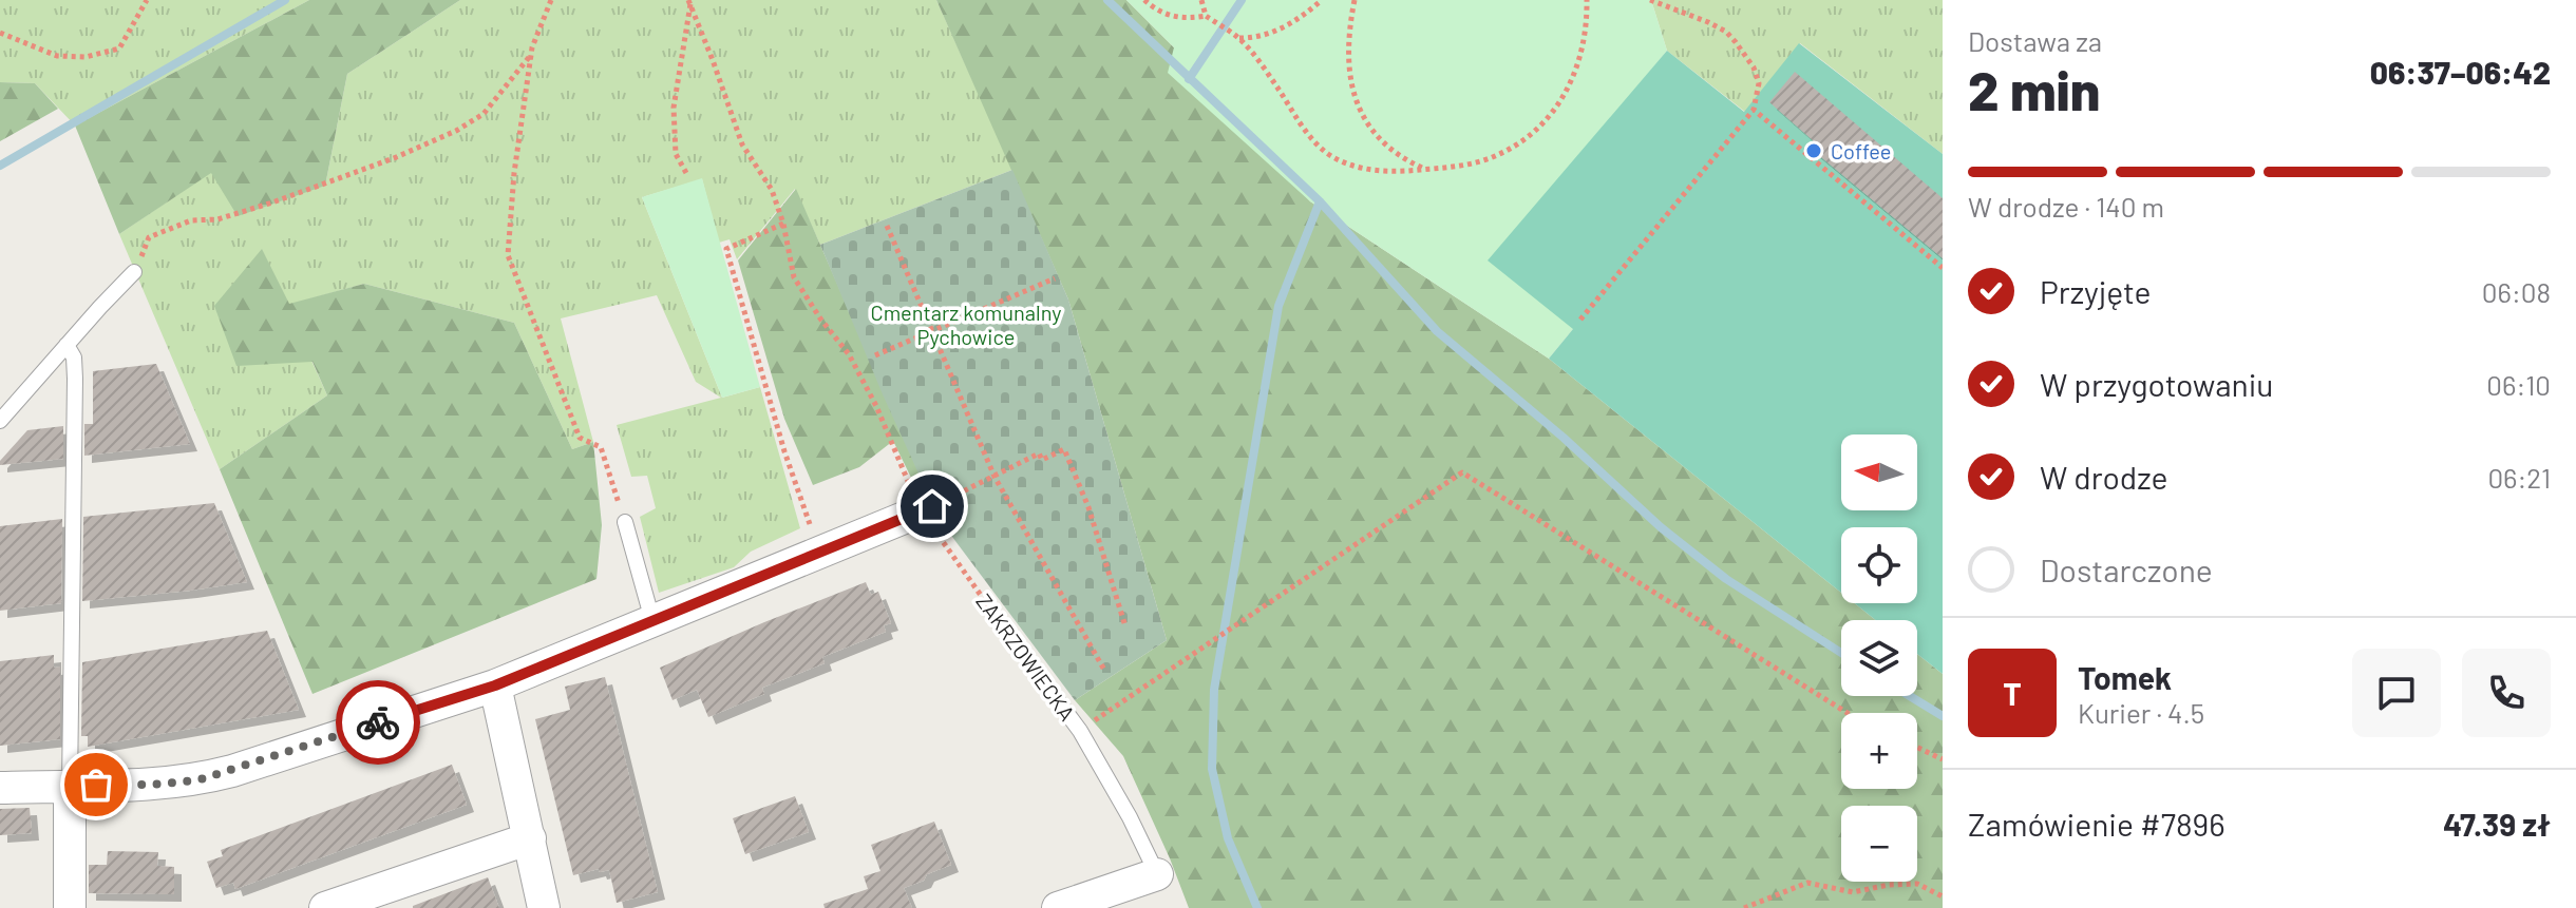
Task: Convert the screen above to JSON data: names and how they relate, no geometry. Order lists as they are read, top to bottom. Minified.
{"streets":{"lane":["ZAKRZOWIECKA"]},"parks":["Cmentarz komunalny Pychowice"],"places":["Coffee"],"north":"left","page":{"heading":["2 min","Dostawa za","06:37–06:42"],"panel":["Tomek","Kurier · 4.5","Zamówienie #7896","47.39 zł"],"bar":"W drodze · 140 m","list":[["Przyjęte","06:08"],["W przygotowaniu","06:10"],["W drodze","06:21"],"Dostarczone"],"map_buttons":["+","−"],"round":"T"}}
